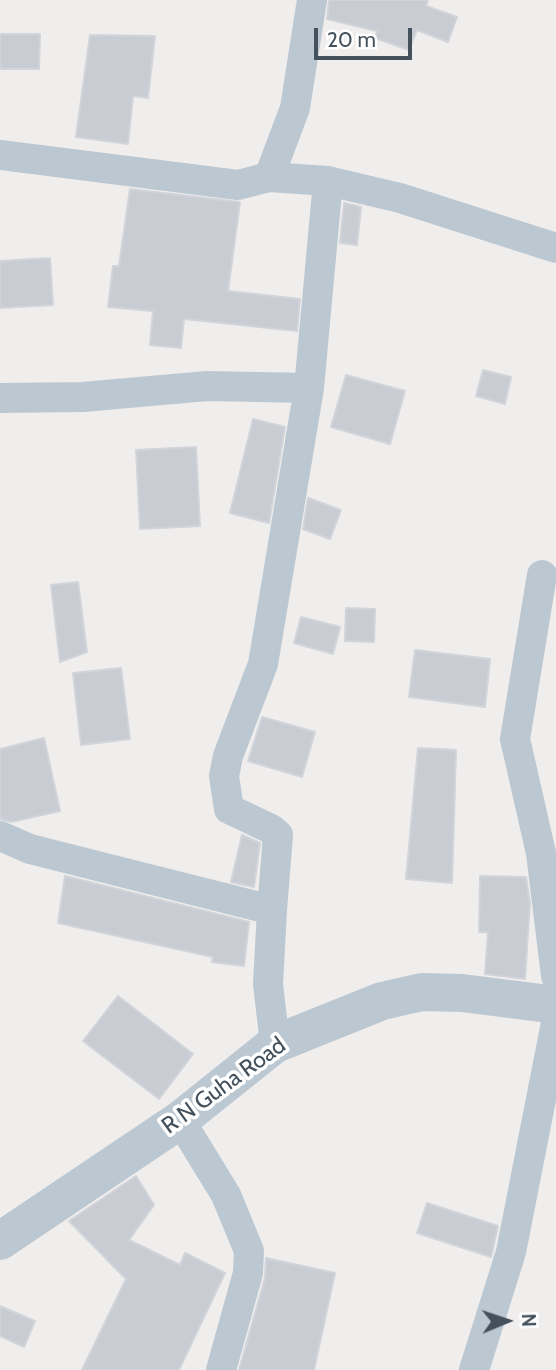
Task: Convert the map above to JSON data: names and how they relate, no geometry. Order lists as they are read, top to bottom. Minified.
{"streets":{"street":["R N Guha Road"]},"scale_bar":"20 m","north":"right"}
